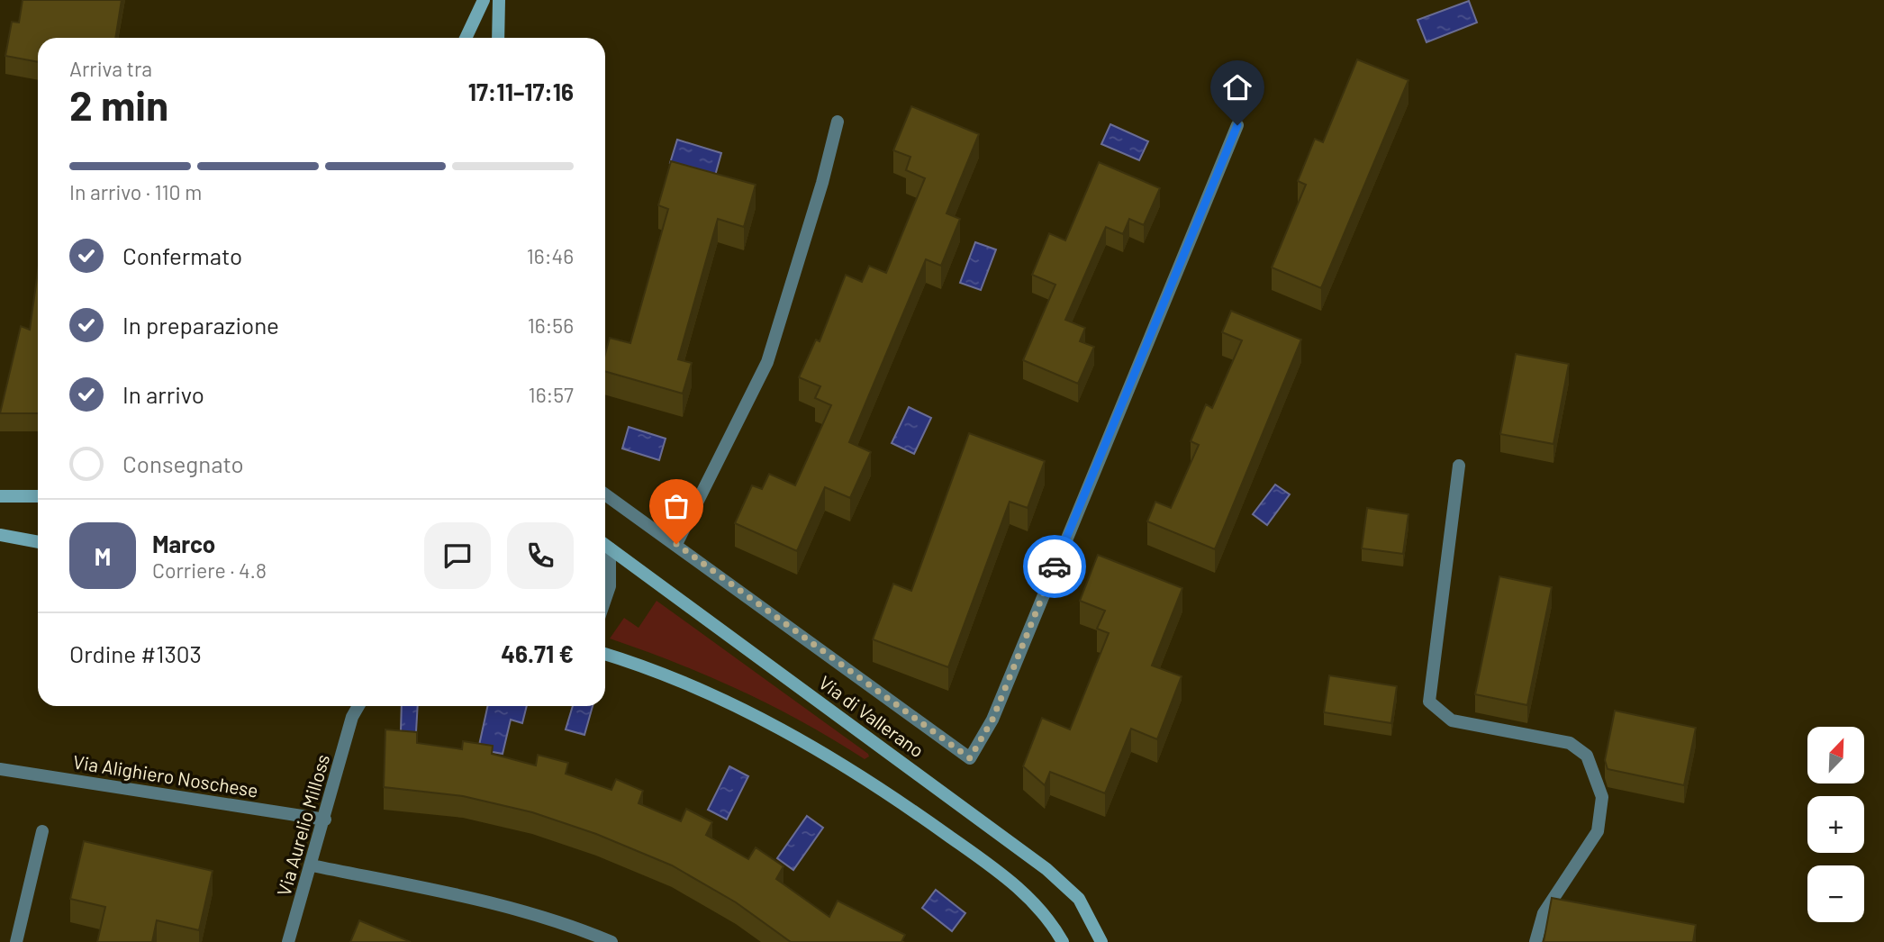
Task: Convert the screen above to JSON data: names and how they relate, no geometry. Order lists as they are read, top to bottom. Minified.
{"streets":{"street":["Via di Vallerano","Via Alighiero Noschese","Via Aurelio Milloss"]},"crossings":[["Via Alighiero Noschese","Via Aurelio Milloss"]],"north":"top right","page":{"heading":["2 min","Arriva tra","17:11–17:16"],"panel":["Marco","Corriere · 4.8","Ordine #1303","46.71 €"],"bar":"In arrivo · 110 m","list":[["Confermato","16:46"],["In preparazione","16:56"],["In arrivo","16:57"],"Consegnato"],"round":"M","map_buttons":["+","−"]}}
